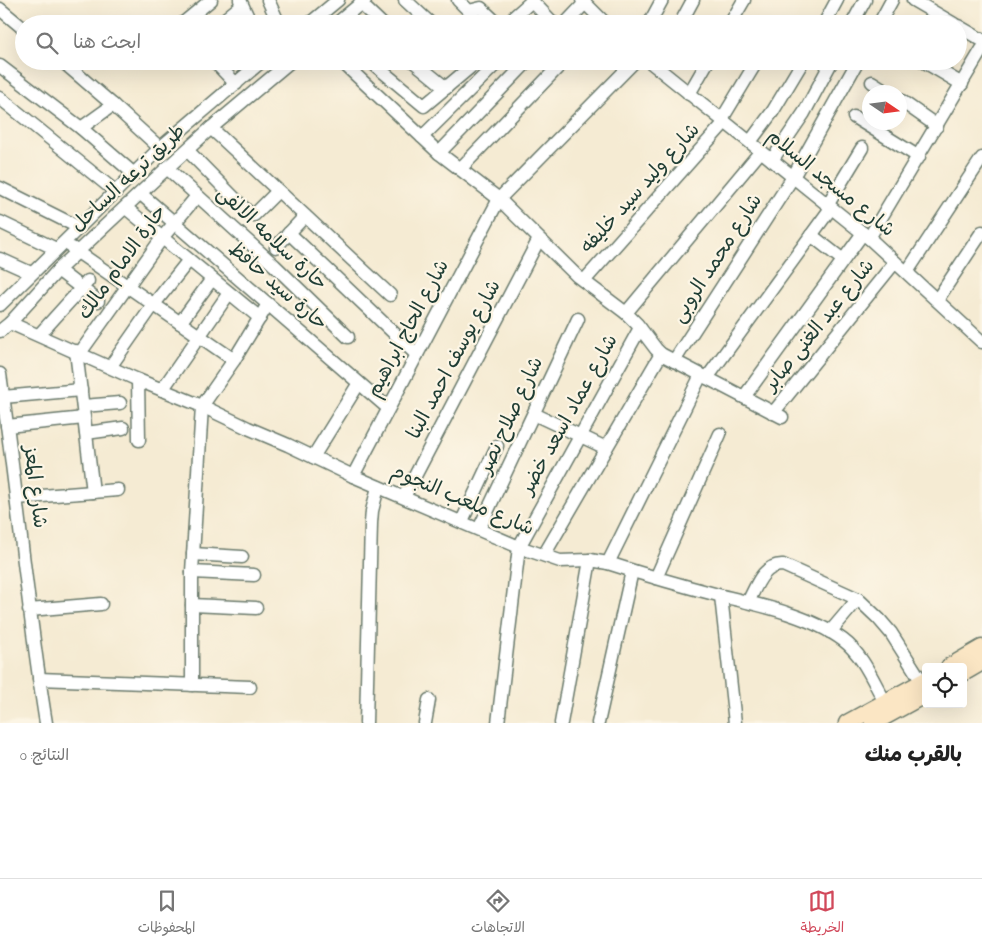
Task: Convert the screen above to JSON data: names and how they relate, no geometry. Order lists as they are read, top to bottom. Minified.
{"streets":{"street":["طريق ترعه الساحل","شارع مسجد السلام","شارع وليد سيد خليفه","حارة سلامه الالفى","شارع محمد الروبى","حارة الامام مالك","حارة سيد حافظ","شارع عبد الغنى صابر","شارع الحاج ابراهيم","شارع يوسف احمد البنا","شارع عماد اسعد خضر","شارع صلاح نصر","شارع المعز","شارع ملعب النجوم"]},"crossings":[["طريق ترعه الساحل","حارة سلامه الالفى"],["طريق ترعه الساحل","حارة سيد حافظ"],["طريق ترعه الساحل","شارع ملعب النجوم"],["شارع مسجد السلام","شارع وليد سيد خليفه"],["شارع مسجد السلام","شارع محمد الروبى"],["شارع مسجد السلام","شارع عبد الغنى صابر"],["حارة سلامه الالفى","حارة الامام مالك"],["حارة الامام مالك","حارة سيد حافظ"],["حارة الامام مالك","شارع ملعب النجوم"],["حارة سيد حافظ","شارع الحاج ابراهيم"],["شارع الحاج ابراهيم","شارع ملعب النجوم"],["شارع يوسف احمد البنا","شارع ملعب النجوم"],["شارع عماد اسعد خضر","شارع ملعب النجوم"],["شارع صلاح نصر","شارع ملعب النجوم"]],"north":"right","page":{"search":"ابحث هنا","heading":["بالقرب منك","النتائج: 0"],"nav":["الخريطة","الاتجاهات","المحفوظات"]}}
